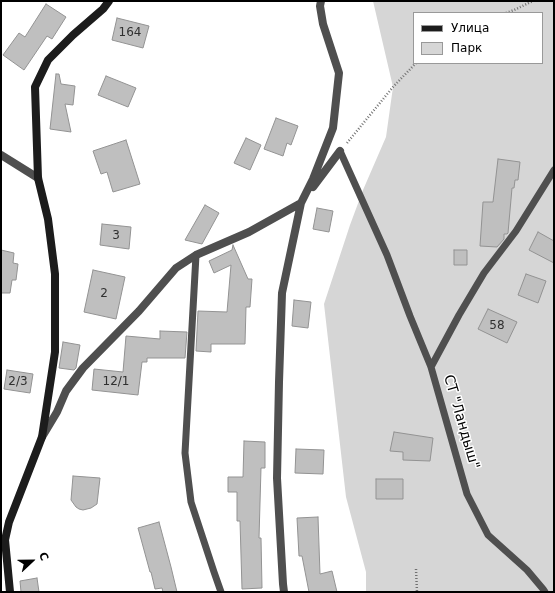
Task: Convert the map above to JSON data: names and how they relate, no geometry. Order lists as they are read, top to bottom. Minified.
{"streets":{"lane":["СТ \"Ландыш\""]},"house_numbers":["164","3","2","58","2/3","12/1"],"legend":["Улица","Парк"],"north":"right"}
